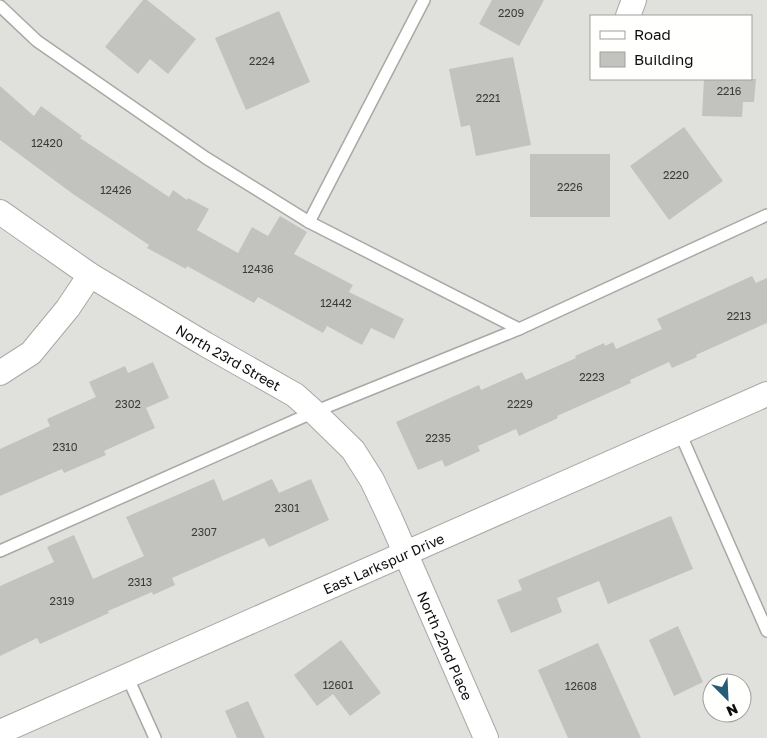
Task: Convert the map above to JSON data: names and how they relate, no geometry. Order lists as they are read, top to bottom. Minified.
{"streets":{"street":["North 23rd Street","East Larkspur Drive","North 22nd Place"]},"crossings":[["North 23rd Street","East Larkspur Drive"],["North 23rd Street","North 22nd Place"],["East Larkspur Drive","North 22nd Place"]],"house_numbers":["2209","2224","2216","2221","12420","2220","2226","12426","12436","12442","2213","2223","2302","2229","2235","2310","2301","2307","2313","2319","12601","12608"],"legend":["Road","Building"],"north":"bottom right"}
